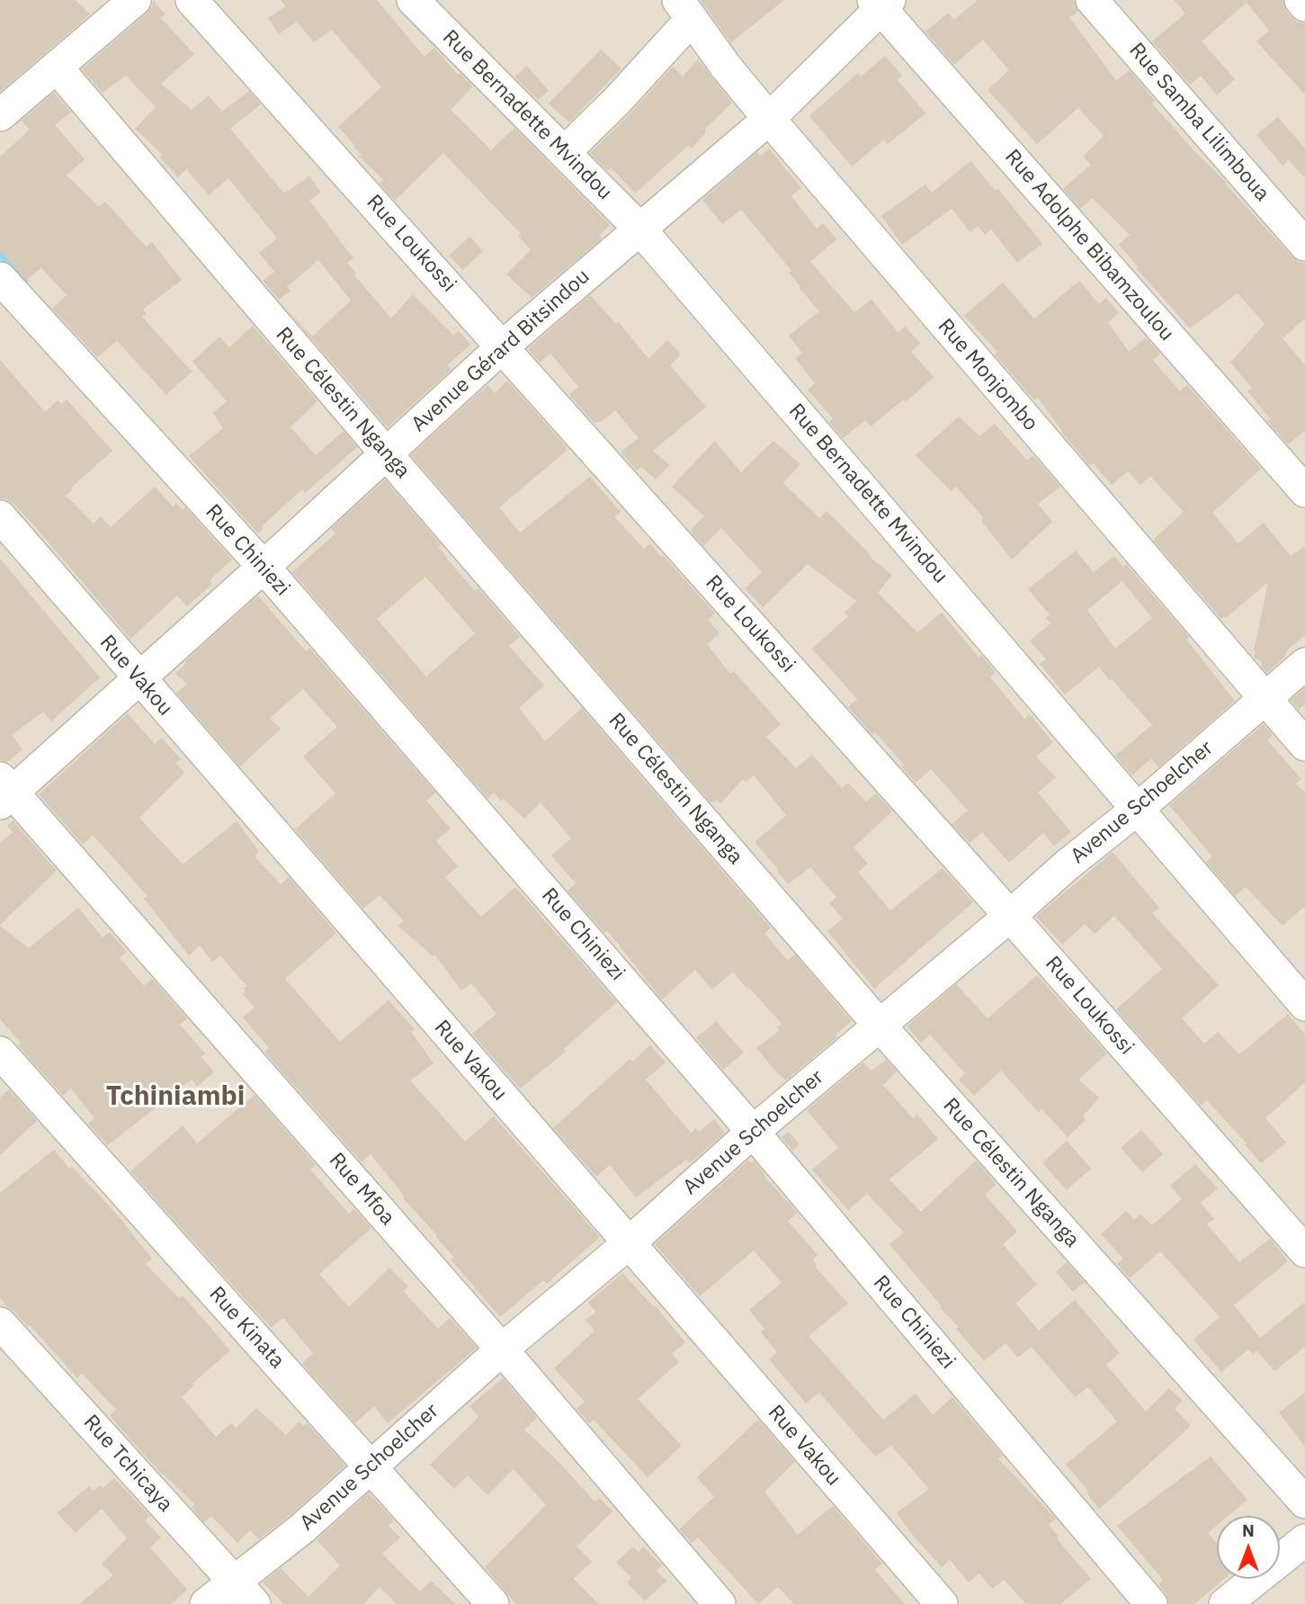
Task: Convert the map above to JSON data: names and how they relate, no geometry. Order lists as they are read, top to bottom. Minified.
{"streets":{"street":["Rue Bernadette Mvindou","Rue Samba Lilimboua","Rue Loukossi","Rue Adolphe Bibamzoulou","Avenue Gérard Bitsindou","Rue Monjombo","Rue Célestin Nganga","Rue Chiniezi","Rue Vakou","Avenue Schoelcher","Rue Mfoa","Rue Kinata","Rue Tchicaya"]},"crossings":[["Rue Bernadette Mvindou","Avenue Gérard Bitsindou"],["Rue Bernadette Mvindou","Avenue Schoelcher"],["Rue Loukossi","Avenue Gérard Bitsindou"],["Rue Loukossi","Avenue Schoelcher"],["Rue Adolphe Bibamzoulou","Avenue Gérard Bitsindou"],["Avenue Gérard Bitsindou","Rue Monjombo"],["Avenue Gérard Bitsindou","Rue Célestin Nganga"],["Avenue Gérard Bitsindou","Rue Chiniezi"],["Avenue Gérard Bitsindou","Rue Vakou"],["Avenue Gérard Bitsindou","Rue Mfoa"],["Rue Monjombo","Avenue Schoelcher"],["Rue Célestin Nganga","Avenue Schoelcher"],["Rue Chiniezi","Avenue Schoelcher"],["Rue Vakou","Avenue Schoelcher"],["Avenue Schoelcher","Rue Mfoa"],["Avenue Schoelcher","Rue Kinata"],["Avenue Schoelcher","Rue Tchicaya"]],"districts":["Tchiniambi"],"north":"top"}
